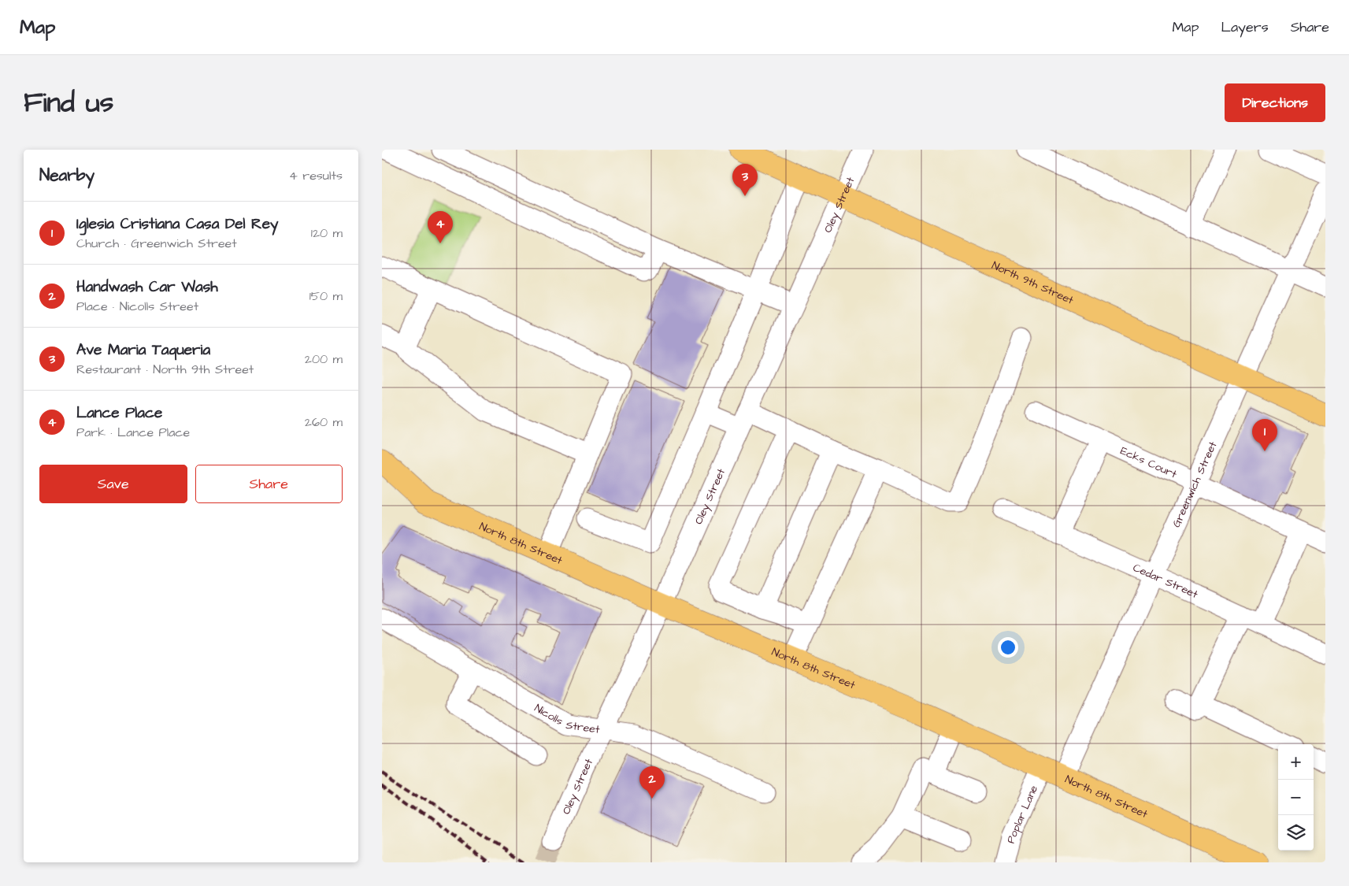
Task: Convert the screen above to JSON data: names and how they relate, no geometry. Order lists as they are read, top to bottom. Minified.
{"streets":{"main road":["North 9th Street","North 8th Street"],"street":["Oley Street","Ecks Court","Greenwich Street","Cedar Street","Nicolls Street","Poplar Lane"]},"crossings":[["Oley Street","North 9th Street"],["Oley Street","North 8th Street"],["Oley Street","Nicolls Street"],["North 9th Street","Greenwich Street"],["Ecks Court","Greenwich Street"],["Greenwich Street","North 8th Street"],["Greenwich Street","Cedar Street"],["North 8th Street","Poplar Lane"]],"page":{"header":"Map","nav":["Map","Layers","Share"],"title":"Find us","buttons":["Directions",["Save","Share"]],"heading":["Nearby","4 results"],"pins":["3","4","1","2"],"list":[{"mark":"1","name":"Iglesia Cristiana Casa Del Rey","note":"Church · Greenwich Street","value":"120 m"},{"mark":"2","name":"Handwash Car Wash","note":"Place · Nicolls Street","value":"150 m"},{"mark":"3","name":"Ave Maria Taqueria","note":"Restaurant · North 9th Street","value":"200 m"},{"mark":"4","name":"Lance Place","note":"Park · Lance Place","value":"260 m"}],"map_buttons":["+","−"]}}
